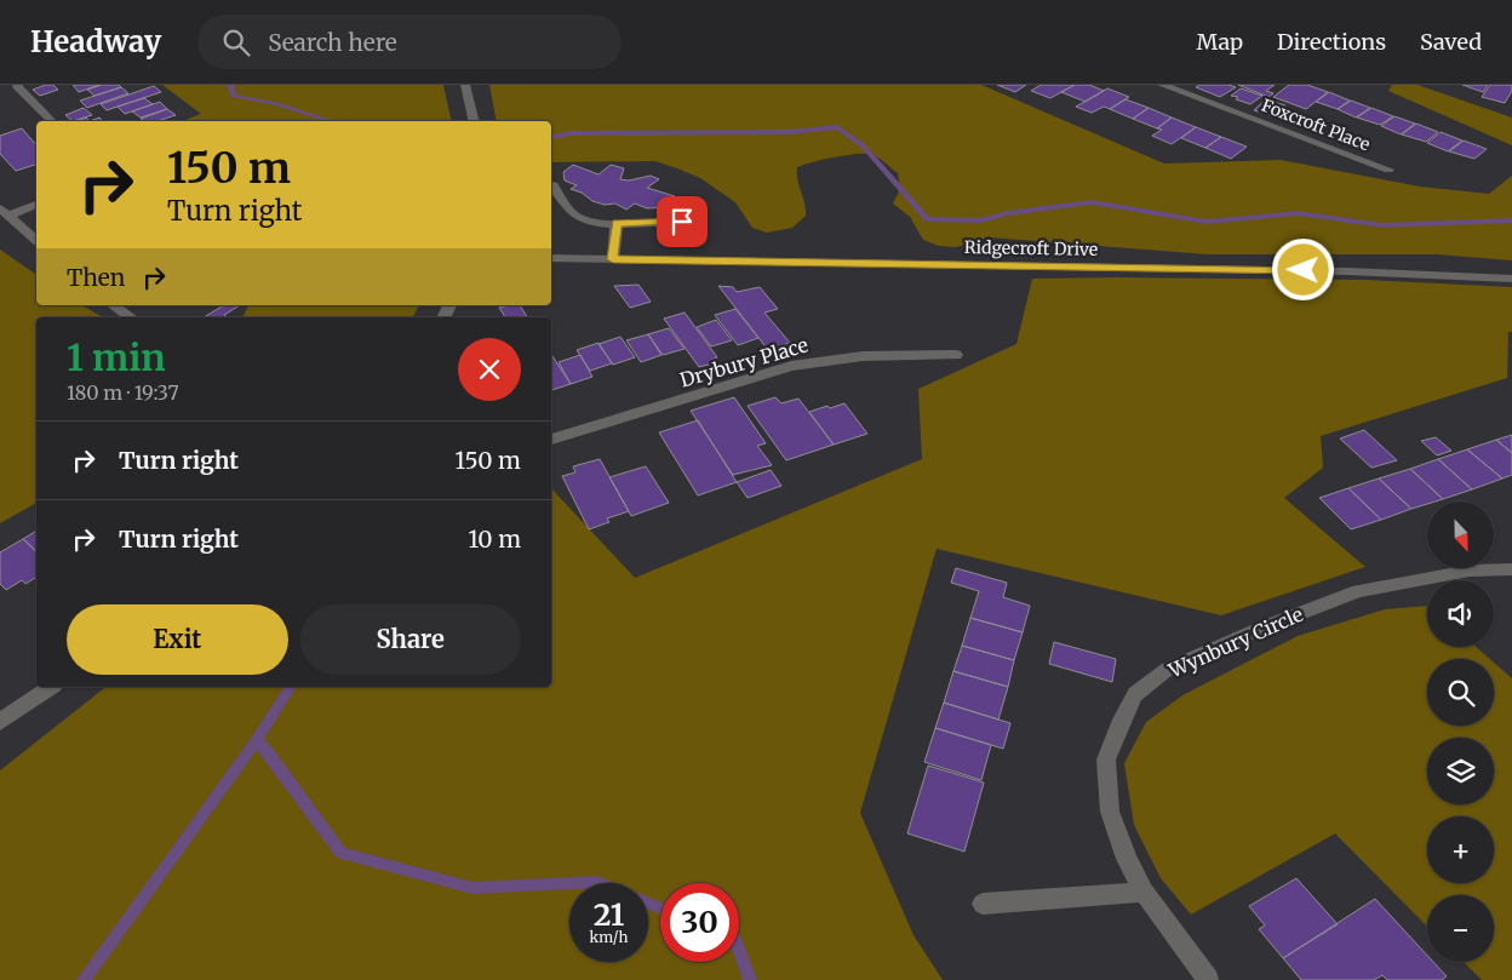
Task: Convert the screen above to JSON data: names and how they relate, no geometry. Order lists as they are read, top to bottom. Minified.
{"streets":{"street":["Foxcroft Place","Ridgecroft Drive","Drybury Place","Wynbury Circle"]},"north":"bottom","page":{"header":"Headway","search":"Search here","nav":["Map","Directions","Saved"],"turn":["150 m","Turn right"],"then":"Then","heading":["1 min","180 m · 19:37"],"list":[{"name":"Turn right","value":"150 m"},{"name":"Turn right","value":"10 m"}],"map_buttons":["+","−"],"buttons":["Exit","Share"],"speed":"21 km/h","limit":"30"}}
